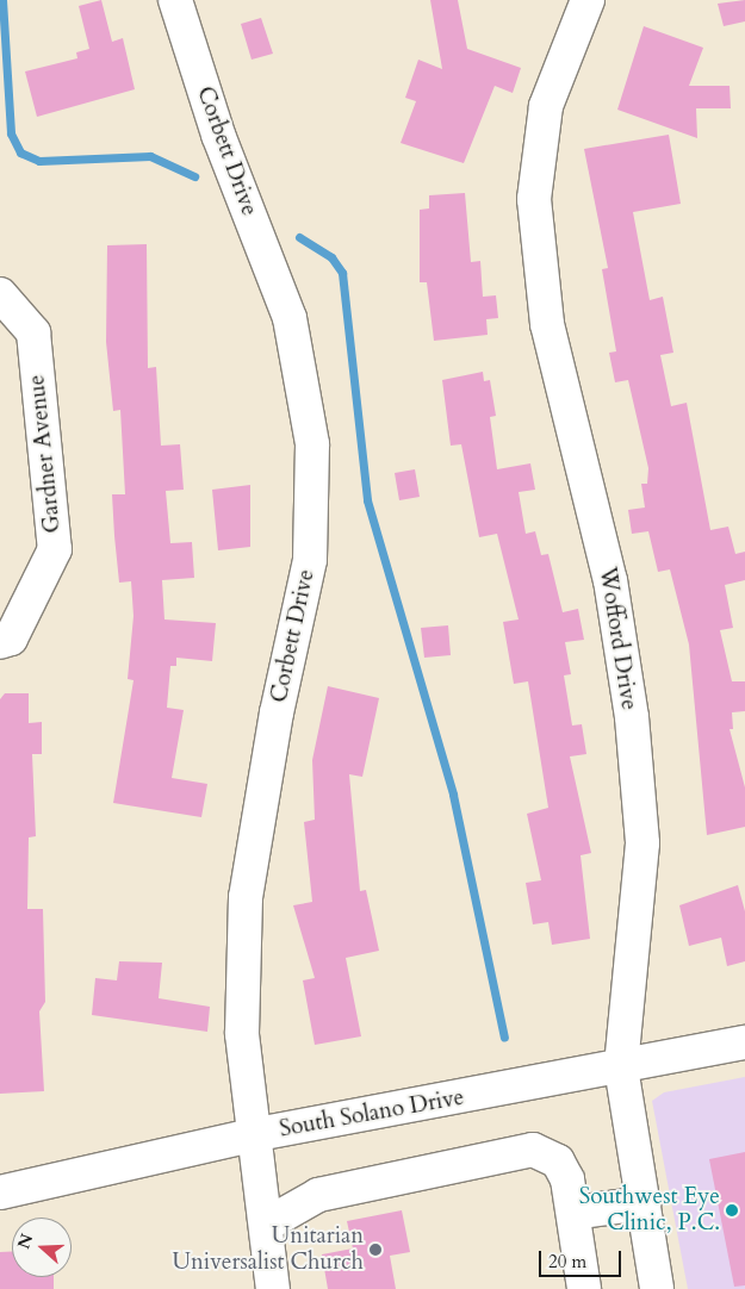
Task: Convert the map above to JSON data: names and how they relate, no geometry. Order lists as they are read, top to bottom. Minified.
{"streets":{"street":["Corbett Drive","Gardner Avenue","Wofford Drive","South Solano Drive"]},"crossings":[["Corbett Drive","South Solano Drive"],["Wofford Drive","South Solano Drive"]],"places":["Southwest Eye Clinic, P.C.","Unitarian Universalist Church"],"scale_bar":"20 m","north":"left"}
